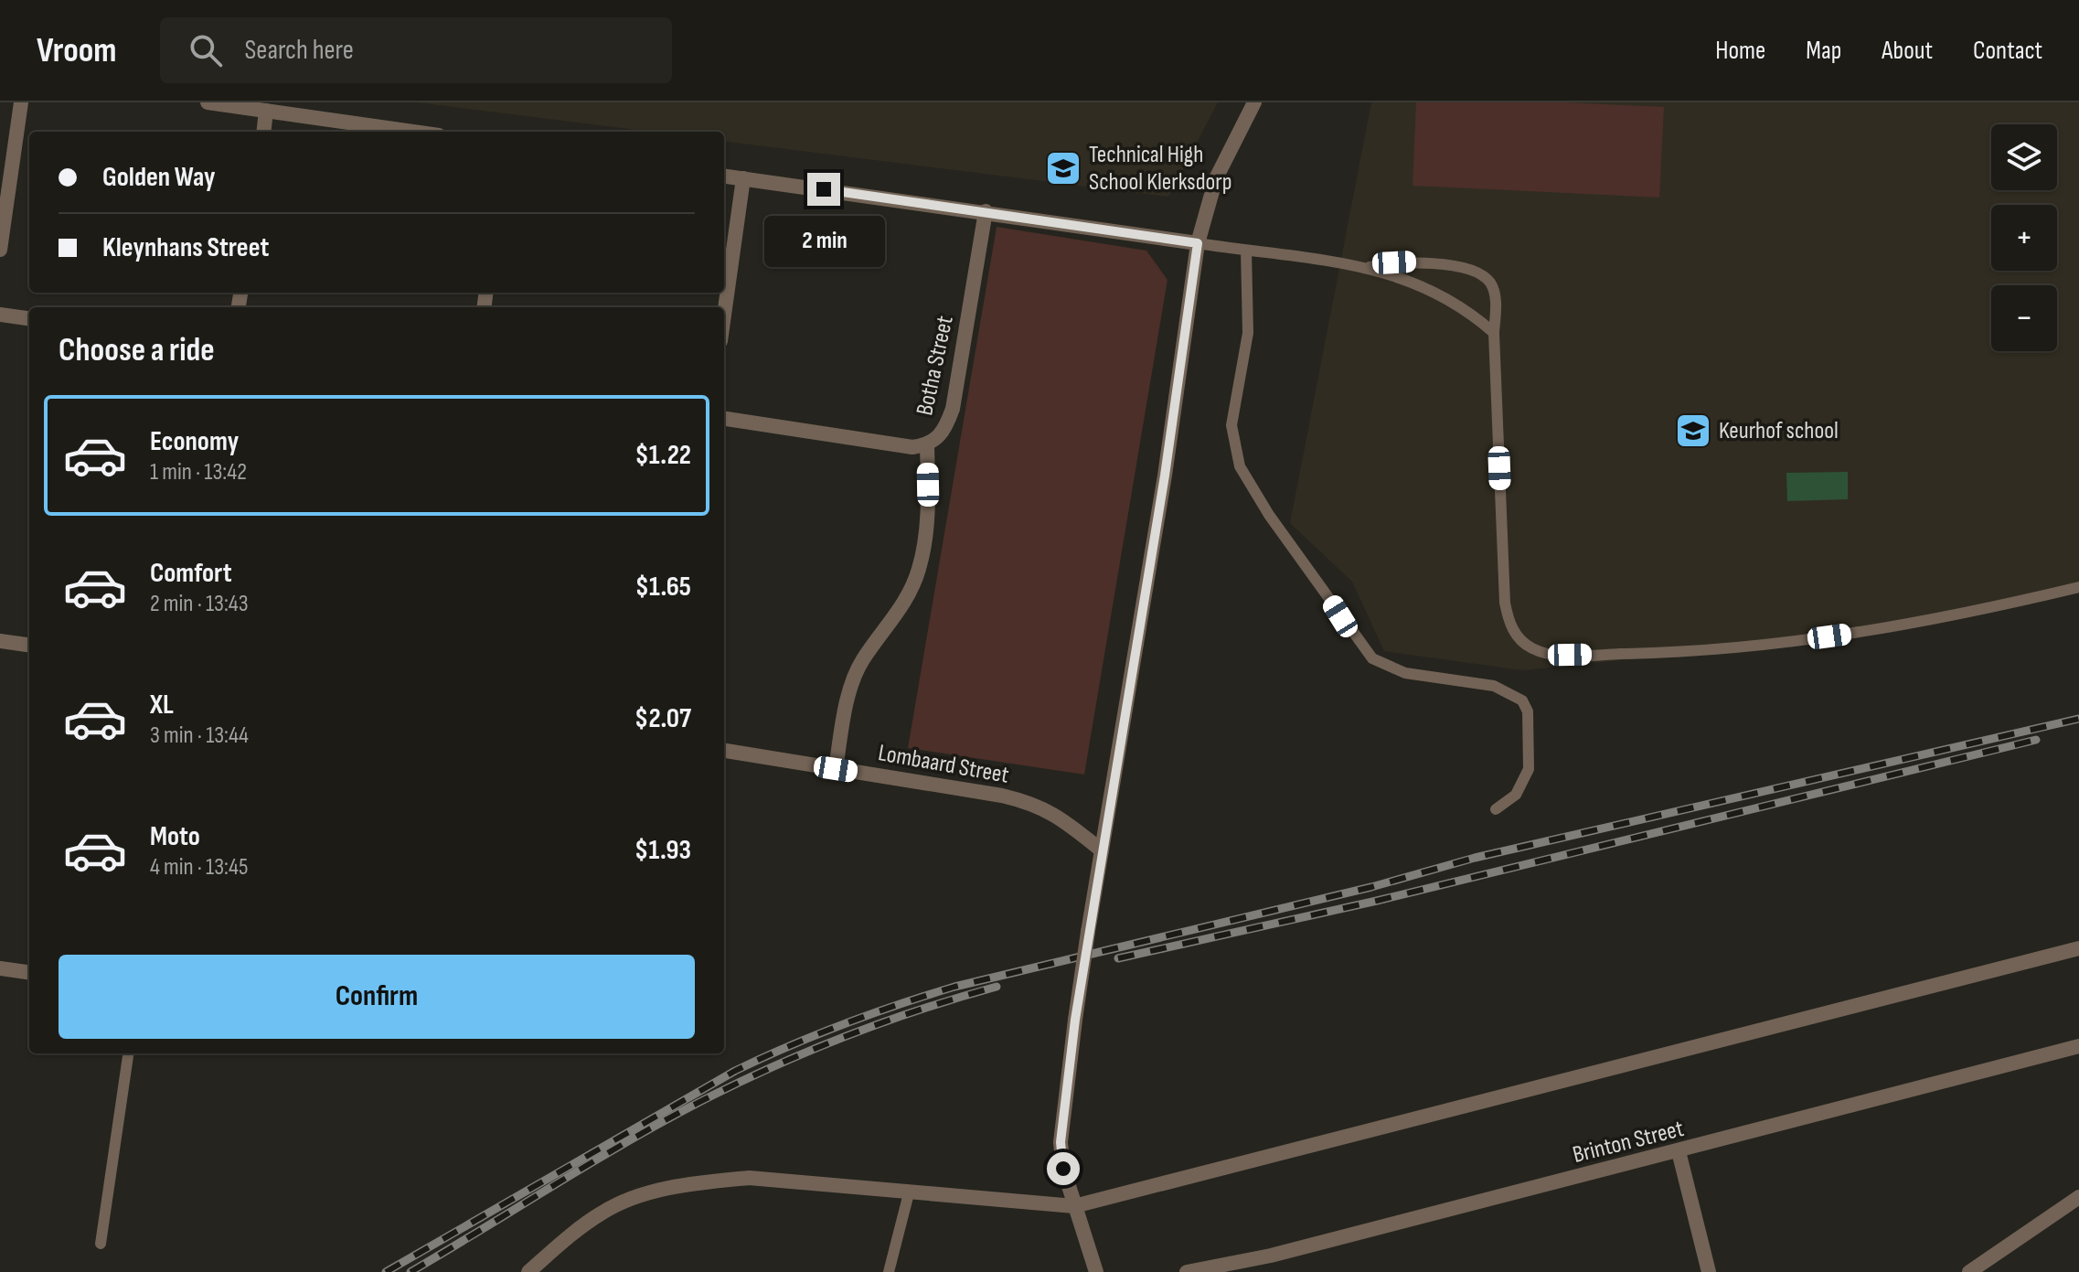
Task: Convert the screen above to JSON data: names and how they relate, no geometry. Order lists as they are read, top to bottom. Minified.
{"streets":{"street":["Botha Street","Lombaard Street","Brinton Street"]},"places":{"school or university":["Technical High School Klerksdorp","Keurhof school"]},"page":{"header":"Vroom","search":"Search here","nav":["Home","Map","About","Contact"],"map_buttons":["+","−"],"banner":["Golden Way","Kleynhans Street"],"bubble":"2 min","heading":"Choose a ride","list":[{"name":"Economy","note":"1 min · 13:42","value":"$1.22"},{"name":"Comfort","note":"2 min · 13:43","value":"$1.65"},{"name":"XL","note":"3 min · 13:44","value":"$2.07"},{"name":"Moto","note":"4 min · 13:45","value":"$1.93"}],"buttons":"Confirm"}}
